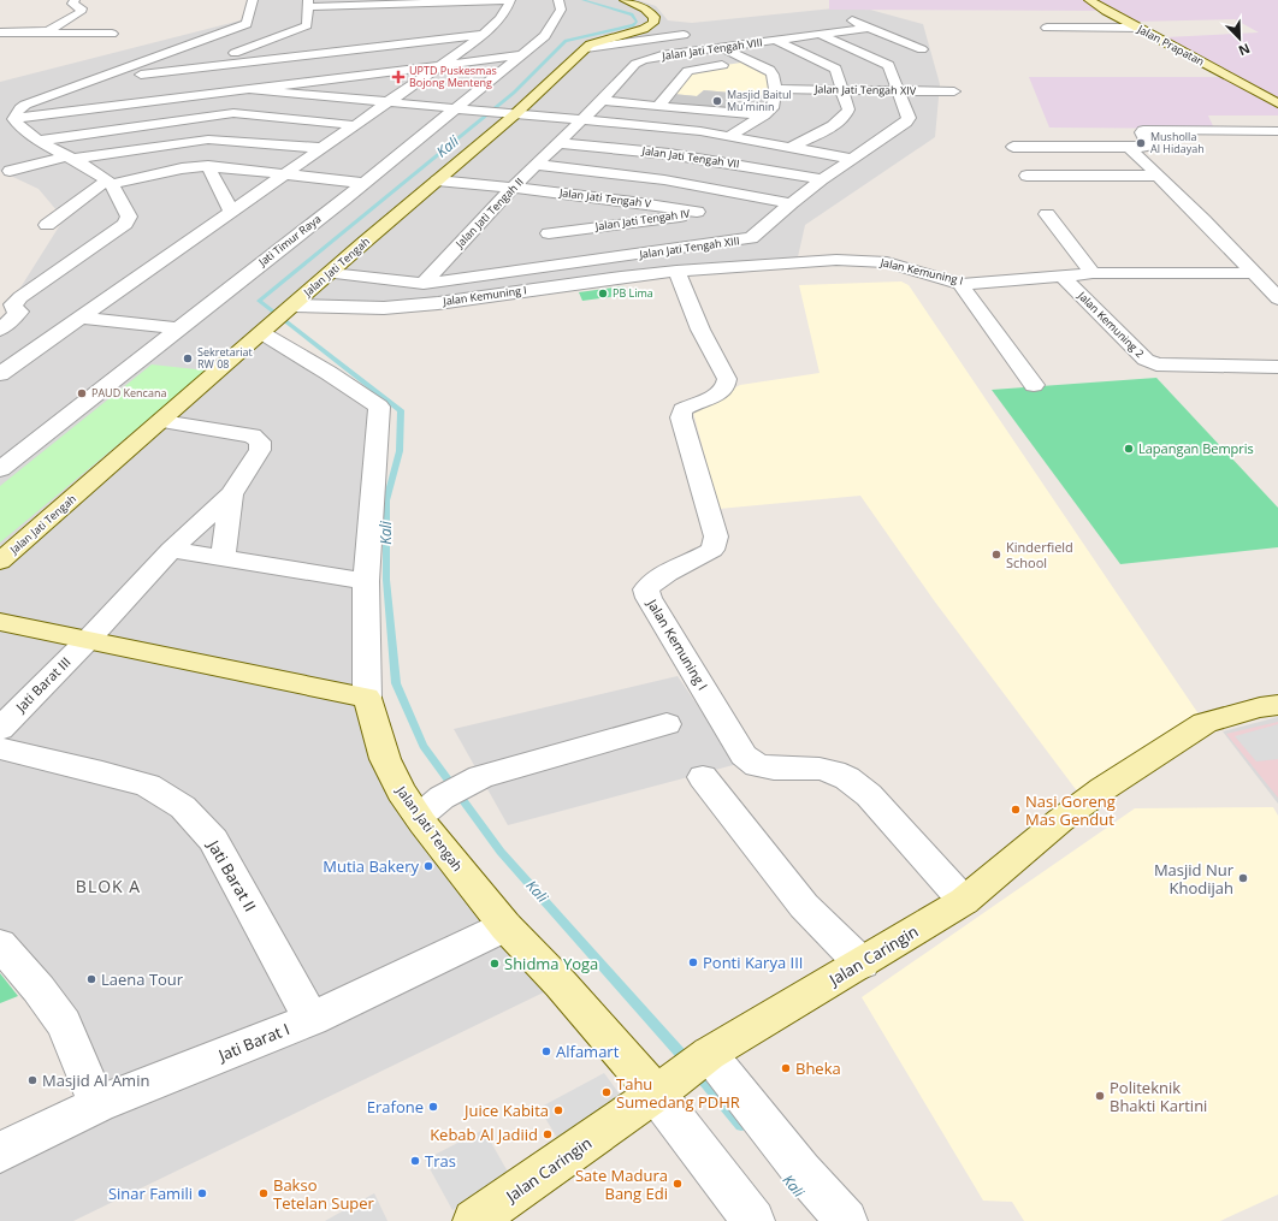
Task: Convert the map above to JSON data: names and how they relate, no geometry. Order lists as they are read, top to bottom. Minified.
{"streets":{"street":["Jalan Prapatan","Jalan Jati Tengah VIII","Jalan Jati Tengah XIV","Jalan Jati Tengah VII","Jalan Jati Tengah V","Jalan Jati Tengah II","Jalan Jati Tengah IV","Jati Timur Raya","Jalan Jati Tengah XIII","Jalan Jati Tengah","Jalan Kemuning I","Jalan Kemuning 2","Jati Barat III","Jati Barat II","Jalan Caringin","Jati Barat I"]},"crossings":[["Jalan Jati Tengah VIII","Jalan Jati Tengah VII"],["Jalan Jati Tengah VIII","Jalan Jati Tengah II"],["Jalan Jati Tengah VIII","Jalan Jati Tengah XIII"],["Jalan Jati Tengah XIV","Jalan Jati Tengah XIII"],["Jalan Jati Tengah VII","Jalan Jati Tengah II"],["Jalan Jati Tengah VII","Jalan Jati Tengah XIII"],["Jalan Jati Tengah V","Jalan Jati Tengah II"],["Jalan Jati Tengah V","Jalan Jati Tengah IV"],["Jalan Jati Tengah V","Jalan Jati Tengah"],["Jalan Jati Tengah II","Jalan Jati Tengah XIII"],["Jalan Jati Tengah XIII","Jalan Jati Tengah"],["Jalan Jati Tengah","Jalan Kemuning I"],["Jalan Jati Tengah","Jalan Caringin"],["Jalan Jati Tengah","Jati Barat I"],["Jalan Kemuning I","Jalan Kemuning 2"],["Jalan Kemuning I","Jalan Caringin"],["Jati Barat II","Jati Barat I"]],"districts":["BLOK A"],"water":["Kali"],"places":{"health":["UPTD Puskesmas Bojong Menteng"],"other":["Masjid Baitul Mu'minin","Musholla Al Hidayah","PB Lima","Sekretariat RW 08","PAUD Kencana","Lapangan Bempris","Kinderfield School","Nasi Goreng Mas Gendut","Mutia Bakery","Masjid Nur Khodijah","Ponti Karya III","Shidma Yoga","Laena Tour","Alfamart","Bheka","Masjid Al Amin","Tahu Sumedang PDHR","Politeknik Bhakti Kartini","Erafone","Juice Kabita","Kebab Al Jadiid","Tras","Sate Madura Bang Edi","Sinar Famili","Bakso Tetelan Super"]},"north":"bottom right"}
